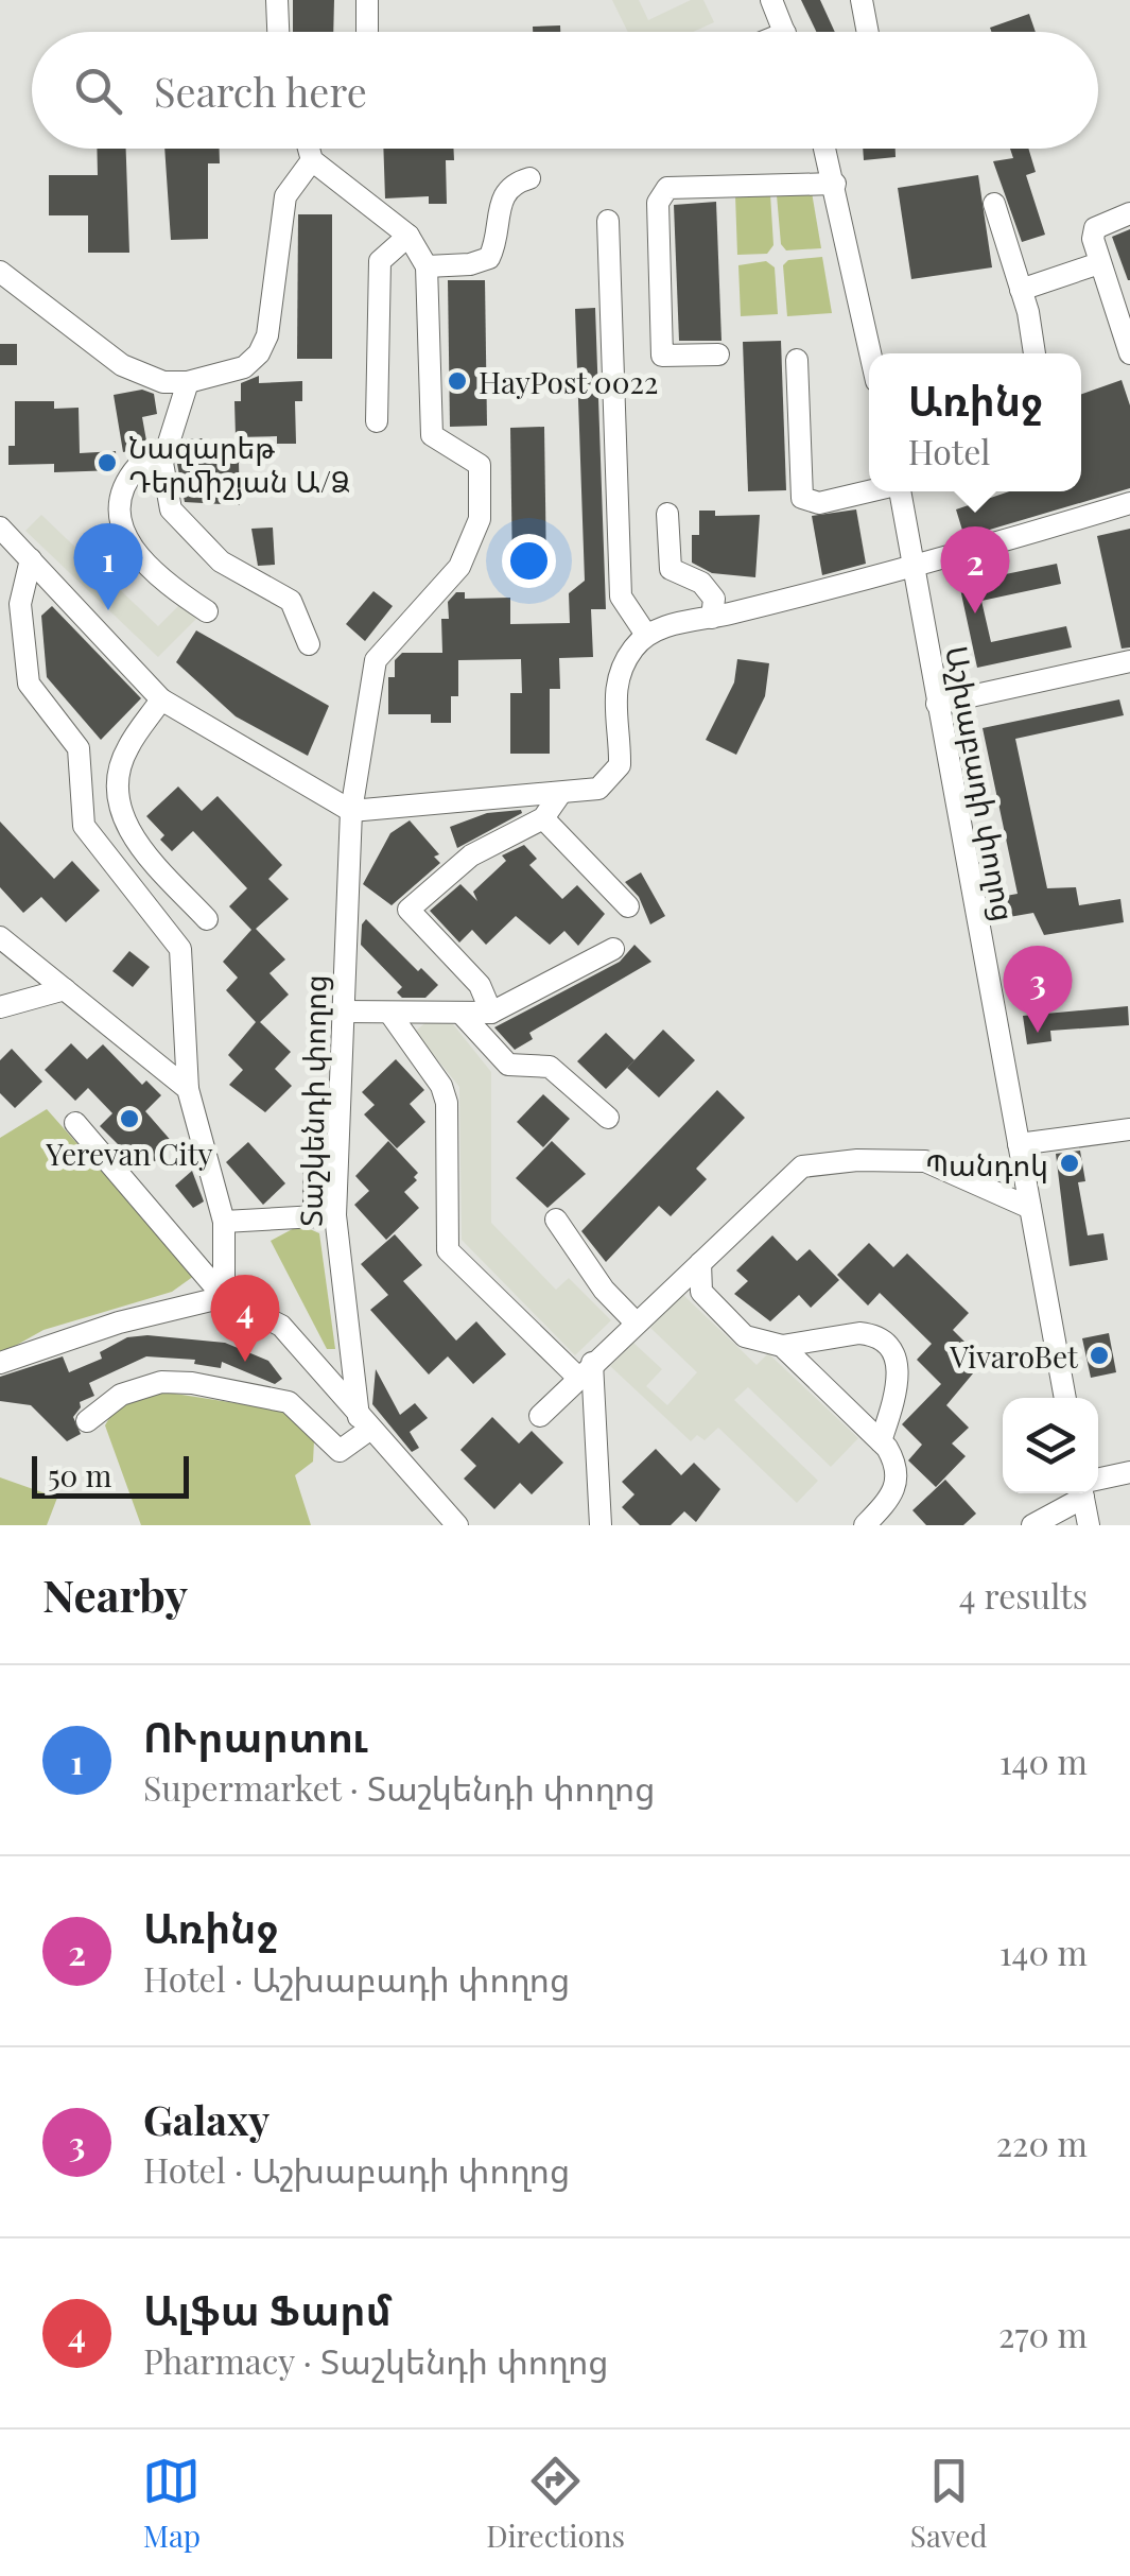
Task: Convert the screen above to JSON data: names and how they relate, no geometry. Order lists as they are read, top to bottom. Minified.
{"streets":{"street":["Աշխաբադի փողոց","Տաշկենդի փողոց"]},"places":["HayPost 0022","Նազարեթ Դերմիշյան Ա/Ձ","Yerevan City","Պանդոկ","VivaroBet"],"scale_bar":"50 m","page":{"search":"Search here","popup":["Առինջ","Hotel"],"pins":["1","2","3","4"],"scale":"50 m","heading":["Nearby","4 results"],"list":[{"mark":"1","name":"ՈՒրարտու","note":"Supermarket · Տաշկենդի փողոց","value":"140 m"},{"mark":"2","name":"Առինջ","note":"Hotel · Աշխաբադի փողոց","value":"140 m"},{"mark":"3","name":"Galaxy","note":"Hotel · Աշխաբադի փողոց","value":"220 m"},{"mark":"4","name":"Ալֆա Ֆարմ","note":"Pharmacy · Տաշկենդի փողոց","value":"270 m"}],"nav":["Map","Directions","Saved"]}}
